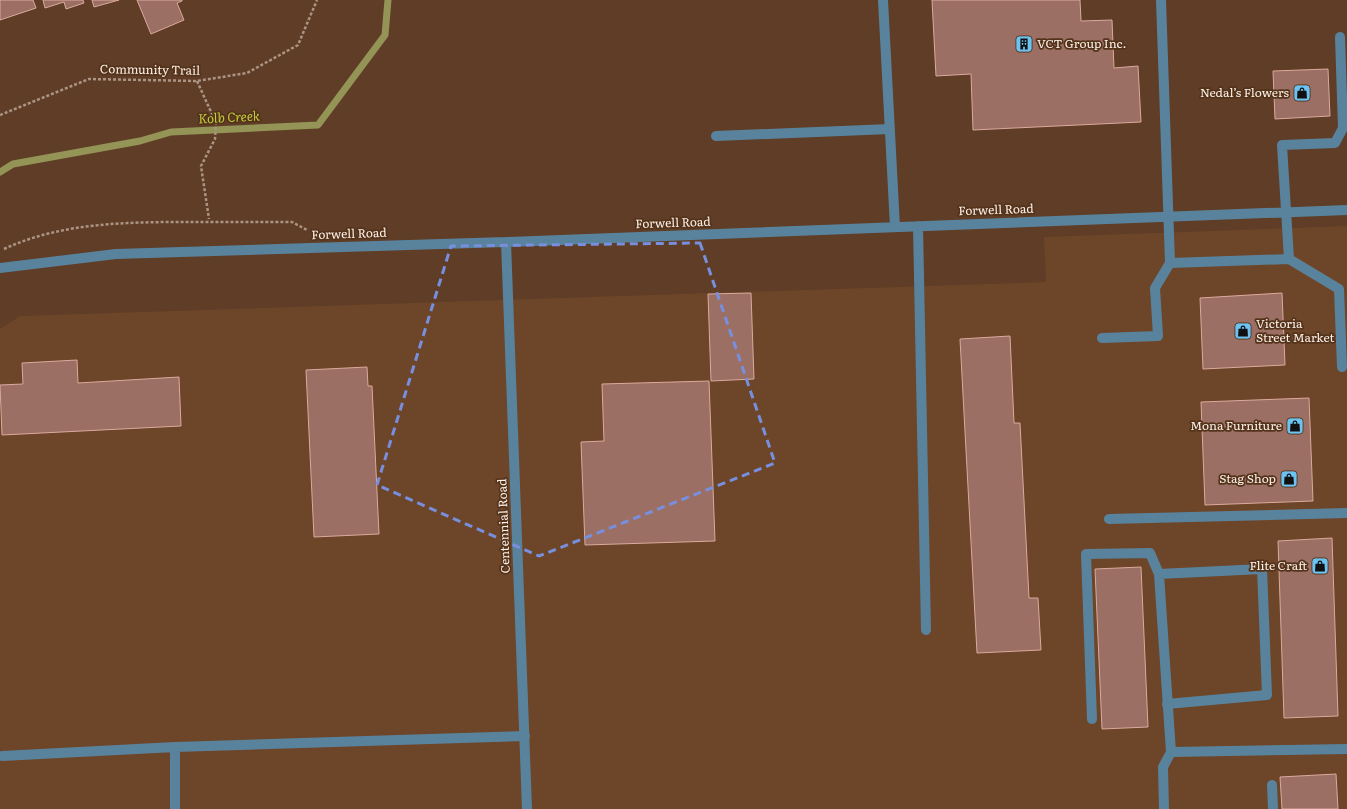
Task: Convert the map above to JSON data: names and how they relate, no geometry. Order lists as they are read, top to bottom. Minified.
{"streets":{"street":["Forwell Road","Centennial Road"],"path":["Community Trail"]},"crossings":[["Forwell Road","Centennial Road"]],"water":["Kolb Creek"],"places":{"building":["VCT Group Inc."],"shop":["Nedal’s Flowers","Victoria Street Market","Mona Furniture","Stag Shop","Flite Craft"]}}
